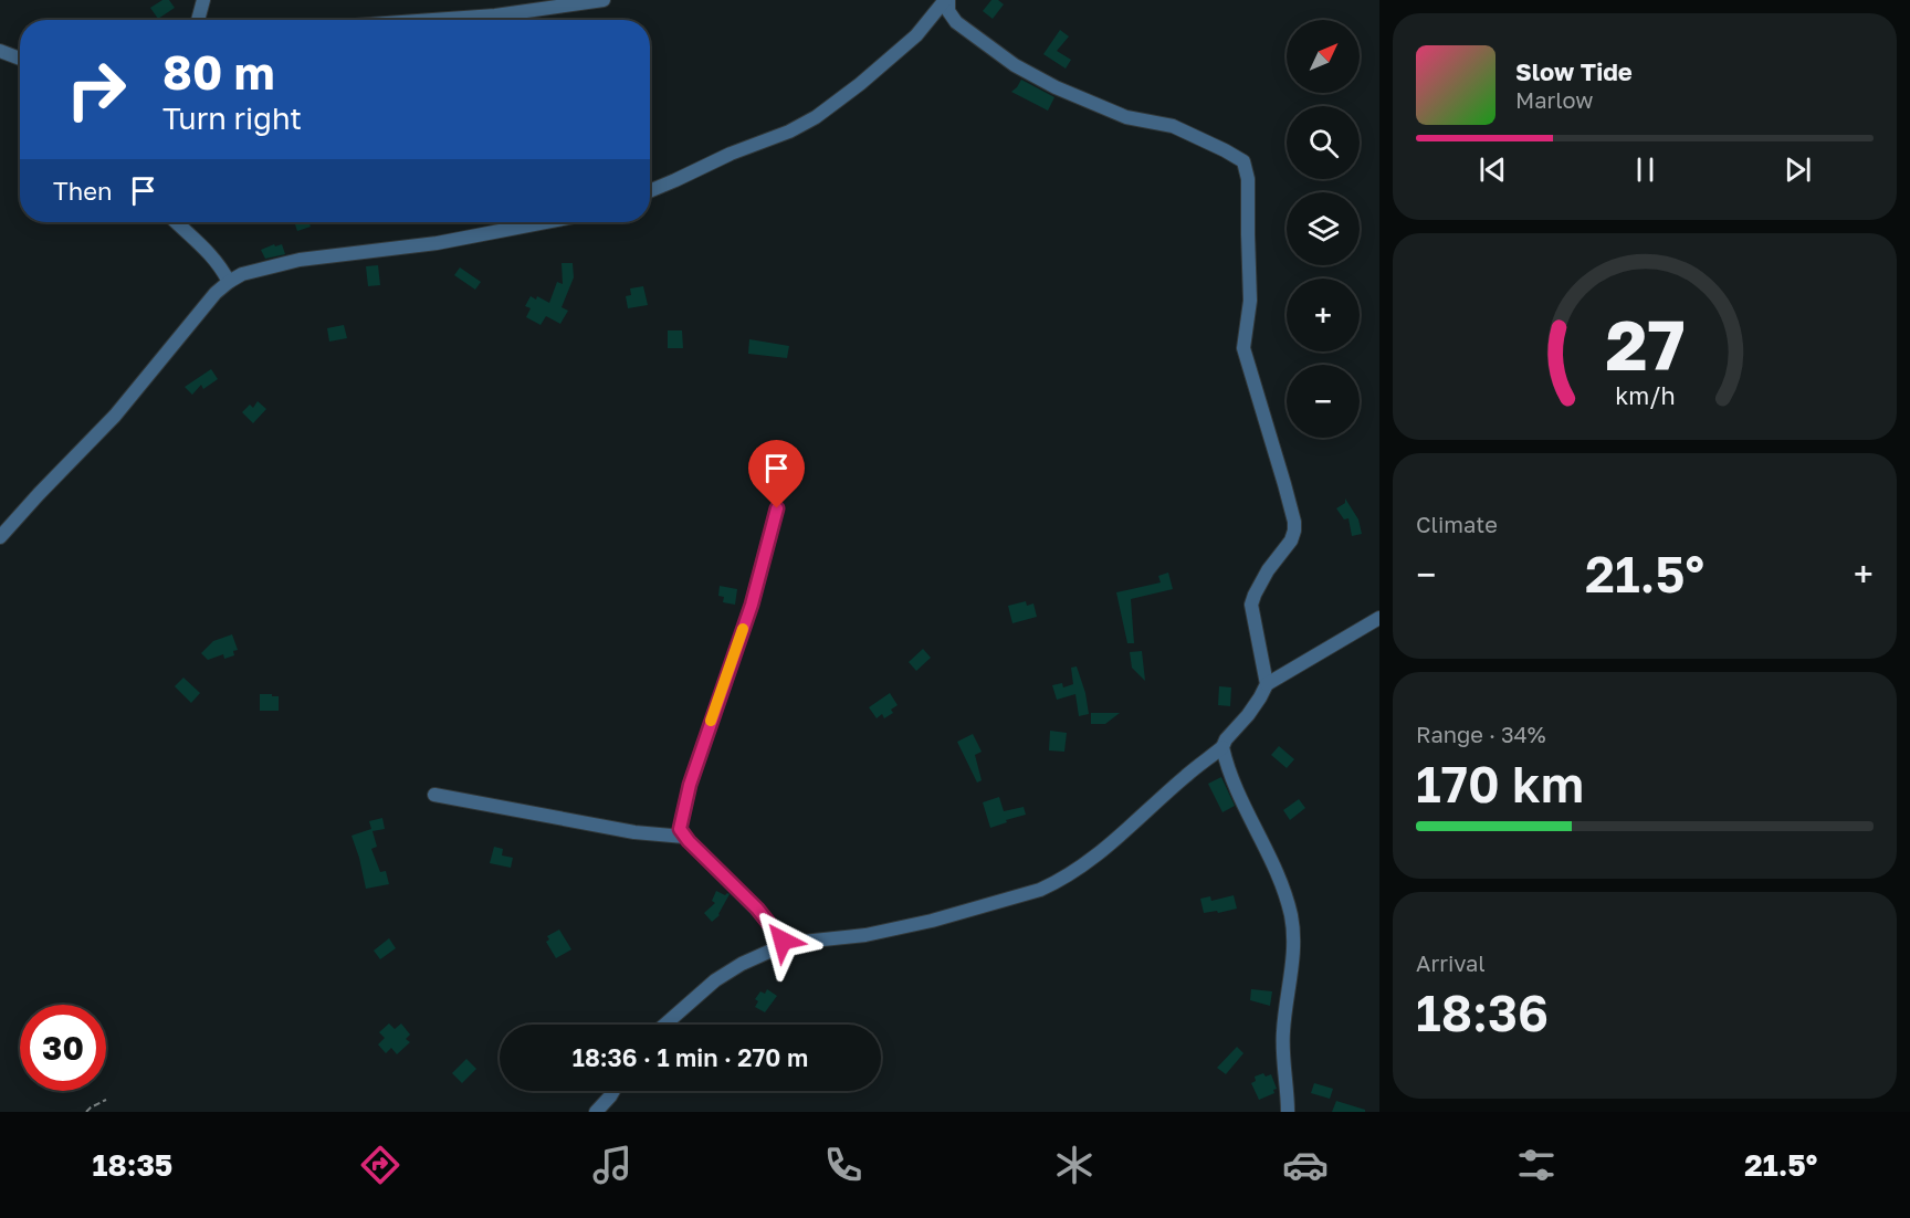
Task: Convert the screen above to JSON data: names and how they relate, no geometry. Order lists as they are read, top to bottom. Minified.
{"north":"top right","page":{"map_buttons":["+","−"],"turn":["80 m","Turn right"],"song":["Slow Tide","Marlow"],"then":"Then","tile":["Climate",["Range · 34%","170 km"],["Arrival","18:36"]],"heat":["−","21.5°","+"],"limit":"30","trip":"18:36 · 1 min · 270 m","tabs":["18:35","21.5°"],"gauge":["27","km/h"]}}
